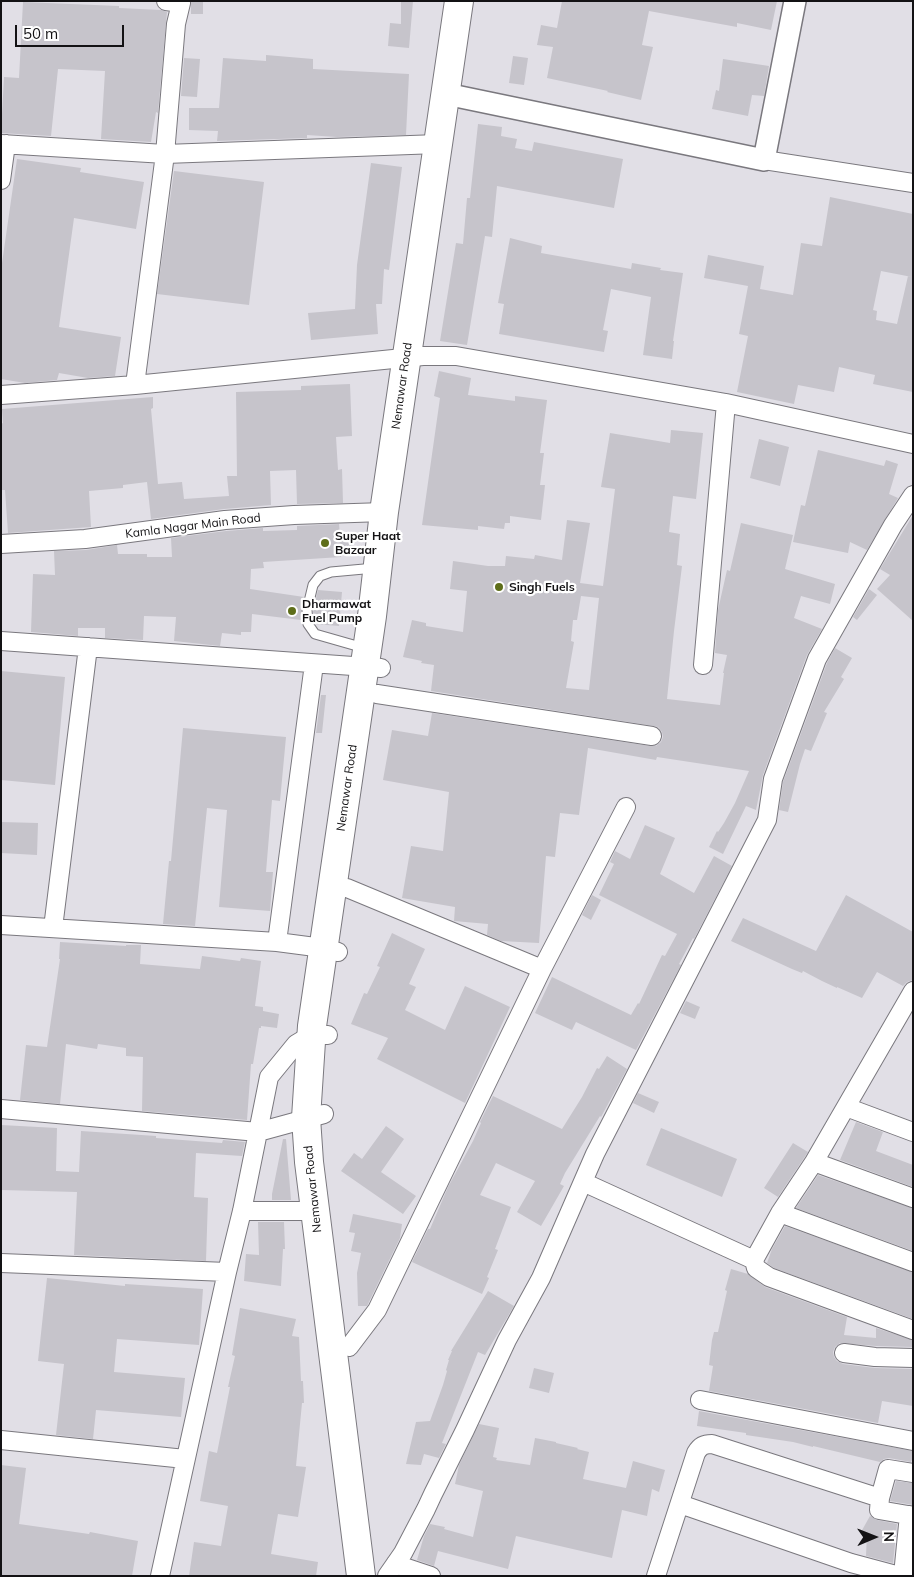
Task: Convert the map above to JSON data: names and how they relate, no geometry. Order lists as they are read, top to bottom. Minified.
{"streets":{"highway":["Nemawar Road"],"street":["Kamla Nagar Main Road"]},"crossings":[["Nemawar Road","Kamla Nagar Main Road"]],"places":["Super Haat Bazaar","Singh Fuels","Dharmawat Fuel Pump"],"scale_bar":"50 m","north":"right"}
